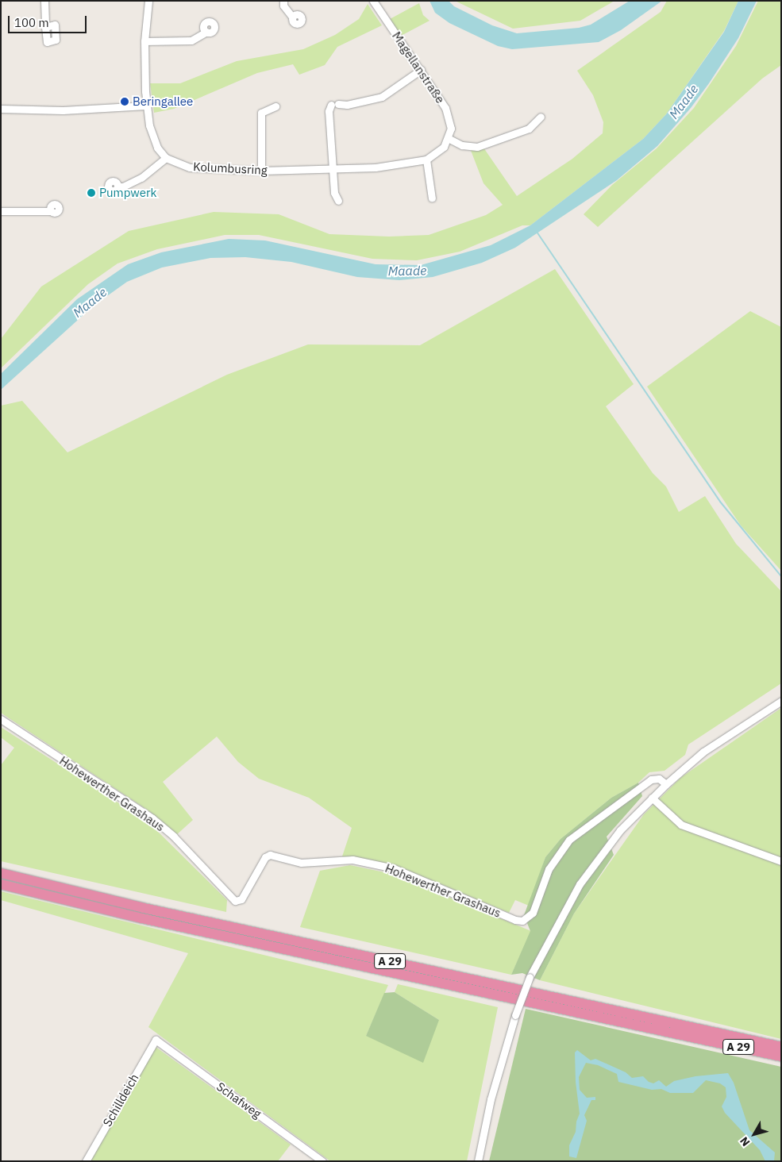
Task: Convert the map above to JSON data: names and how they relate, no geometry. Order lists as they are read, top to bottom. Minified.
{"streets":{"highway":["A 29"],"street":["Magellanstraße","Kolumbusring","Hohewerther Grashaus","Schilldeich","Schafweg"]},"crossings":[["Magellanstraße","Kolumbusring"],["Schilldeich","Schafweg"]],"water":["Maade"],"places":["Beringallee","Pumpwerk"],"scale_bar":"100 m","north":"bottom left"}
